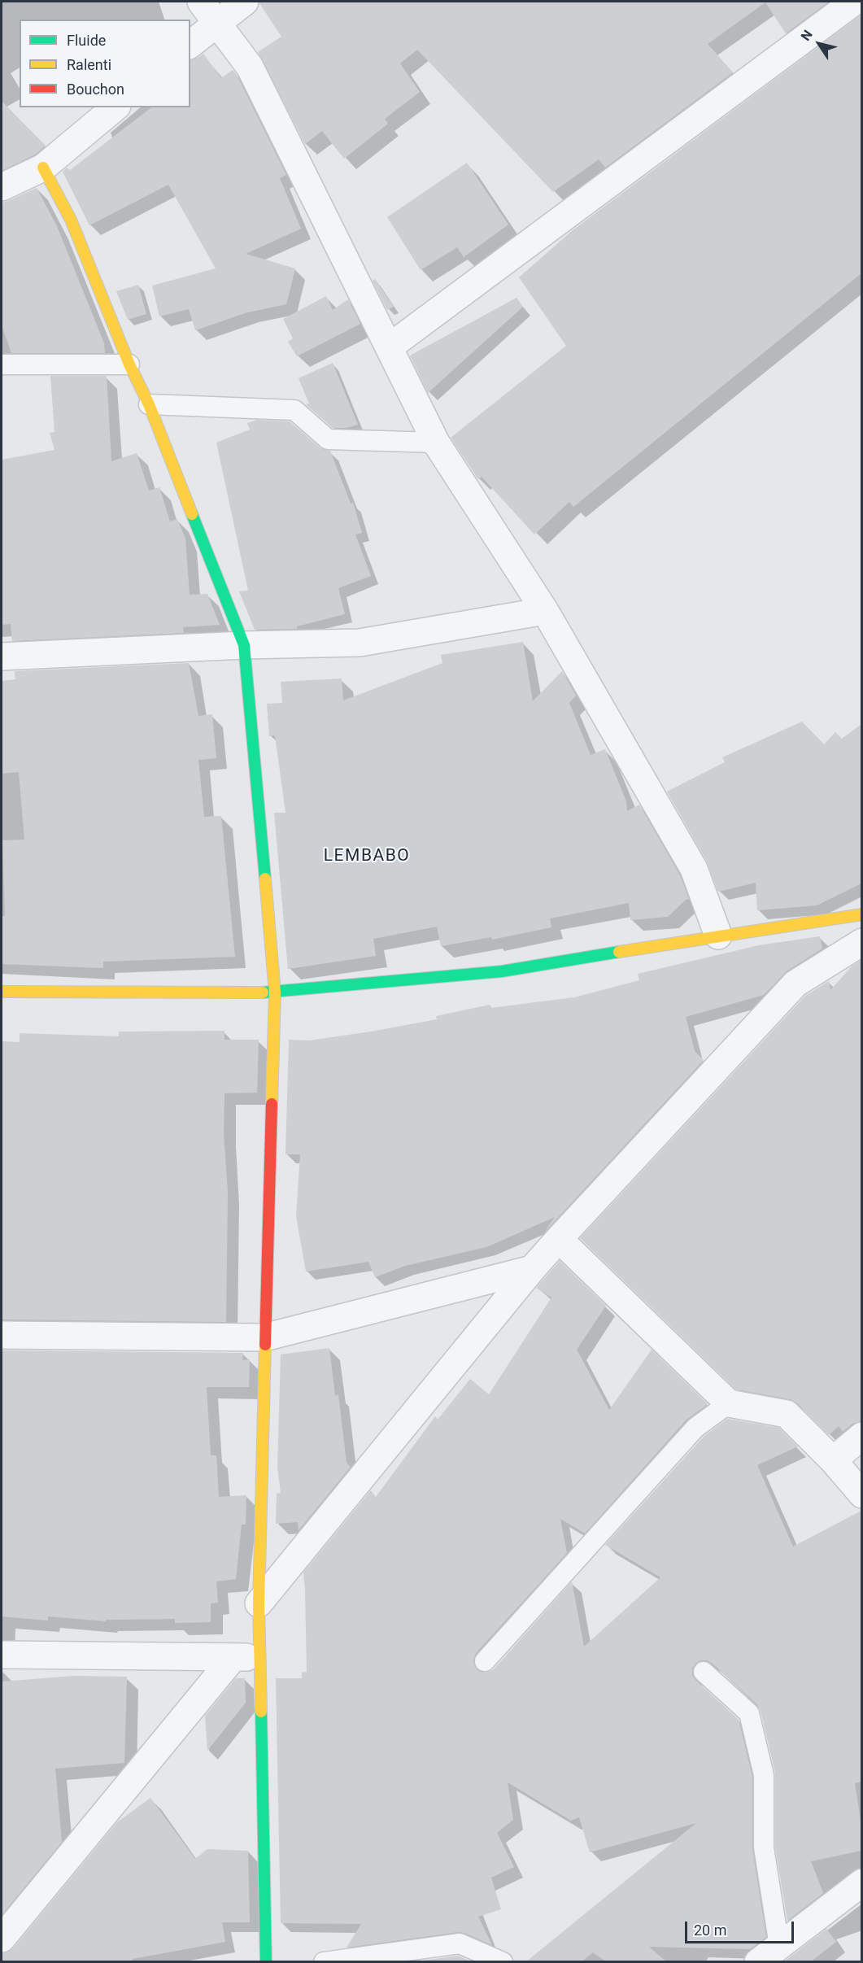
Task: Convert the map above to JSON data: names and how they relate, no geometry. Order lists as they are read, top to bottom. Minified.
{"districts":["LEMBABO"],"legend":["Fluide","Ralenti","Bouchon"],"scale_bar":"20 m","north":"top left"}
